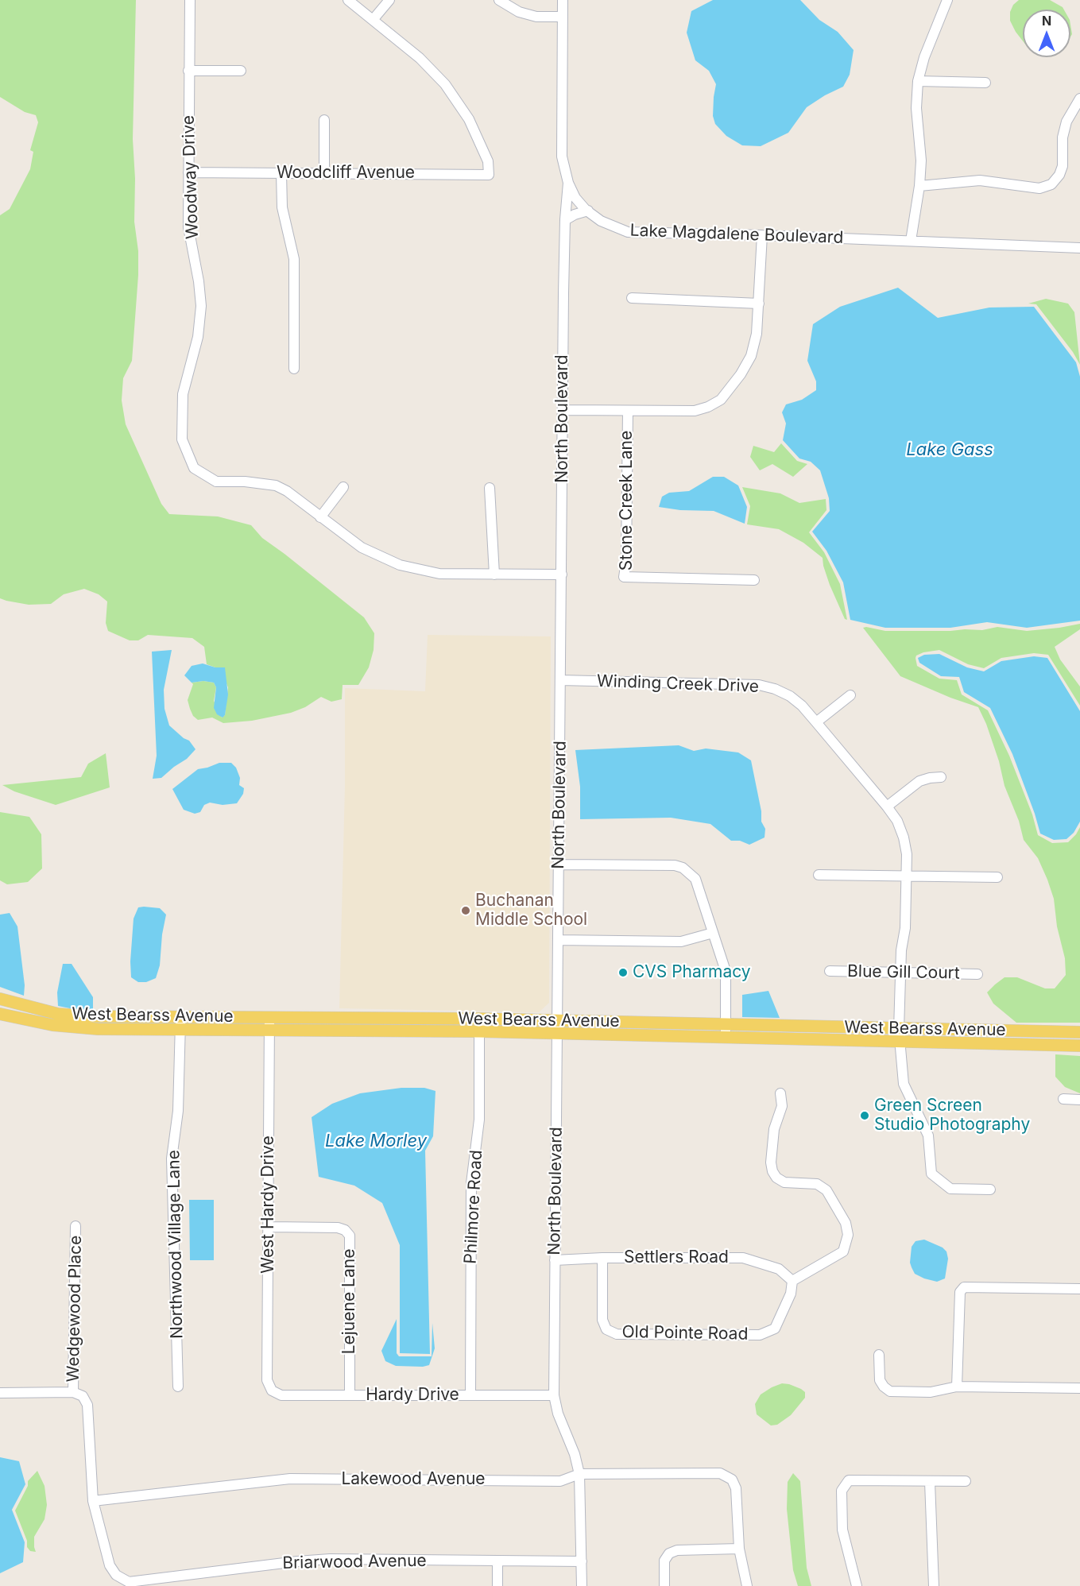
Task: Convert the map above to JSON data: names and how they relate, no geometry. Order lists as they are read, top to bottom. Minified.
{"streets":{"main road":["West Bearss Avenue"],"street":["Woodcliff Avenue","Woodway Drive","Lake Magdalene Boulevard","North Boulevard","Stone Creek Lane","Winding Creek Drive","Blue Gill Court","West Hardy Drive","Philmore Road","Northwood Village Lane","Settlers Road","Lejuene Lane","Wedgewood Place","Old Pointe Road","Hardy Drive","Lakewood Avenue","Briarwood Avenue"]},"crossings":[["Woodcliff Avenue","Woodway Drive"],["Woodway Drive","North Boulevard"],["Lake Magdalene Boulevard","North Boulevard"],["North Boulevard","Winding Creek Drive"],["North Boulevard","West Bearss Avenue"],["North Boulevard","Settlers Road"],["North Boulevard","Hardy Drive"],["North Boulevard","Lakewood Avenue"],["North Boulevard","Briarwood Avenue"],["Winding Creek Drive","Blue Gill Court"],["Winding Creek Drive","West Bearss Avenue"],["West Bearss Avenue","West Hardy Drive"],["West Bearss Avenue","Philmore Road"],["West Bearss Avenue","Northwood Village Lane"],["West Hardy Drive","Lejuene Lane"],["West Hardy Drive","Hardy Drive"],["Philmore Road","Hardy Drive"],["Settlers Road","Old Pointe Road"],["Lejuene Lane","Hardy Drive"],["Lakewood Avenue","Briarwood Avenue"]],"water":["Lake Gass","Lake Morley"],"places":["Buchanan Middle School","CVS Pharmacy","Green Screen Studio Photography"],"north":"top"}
